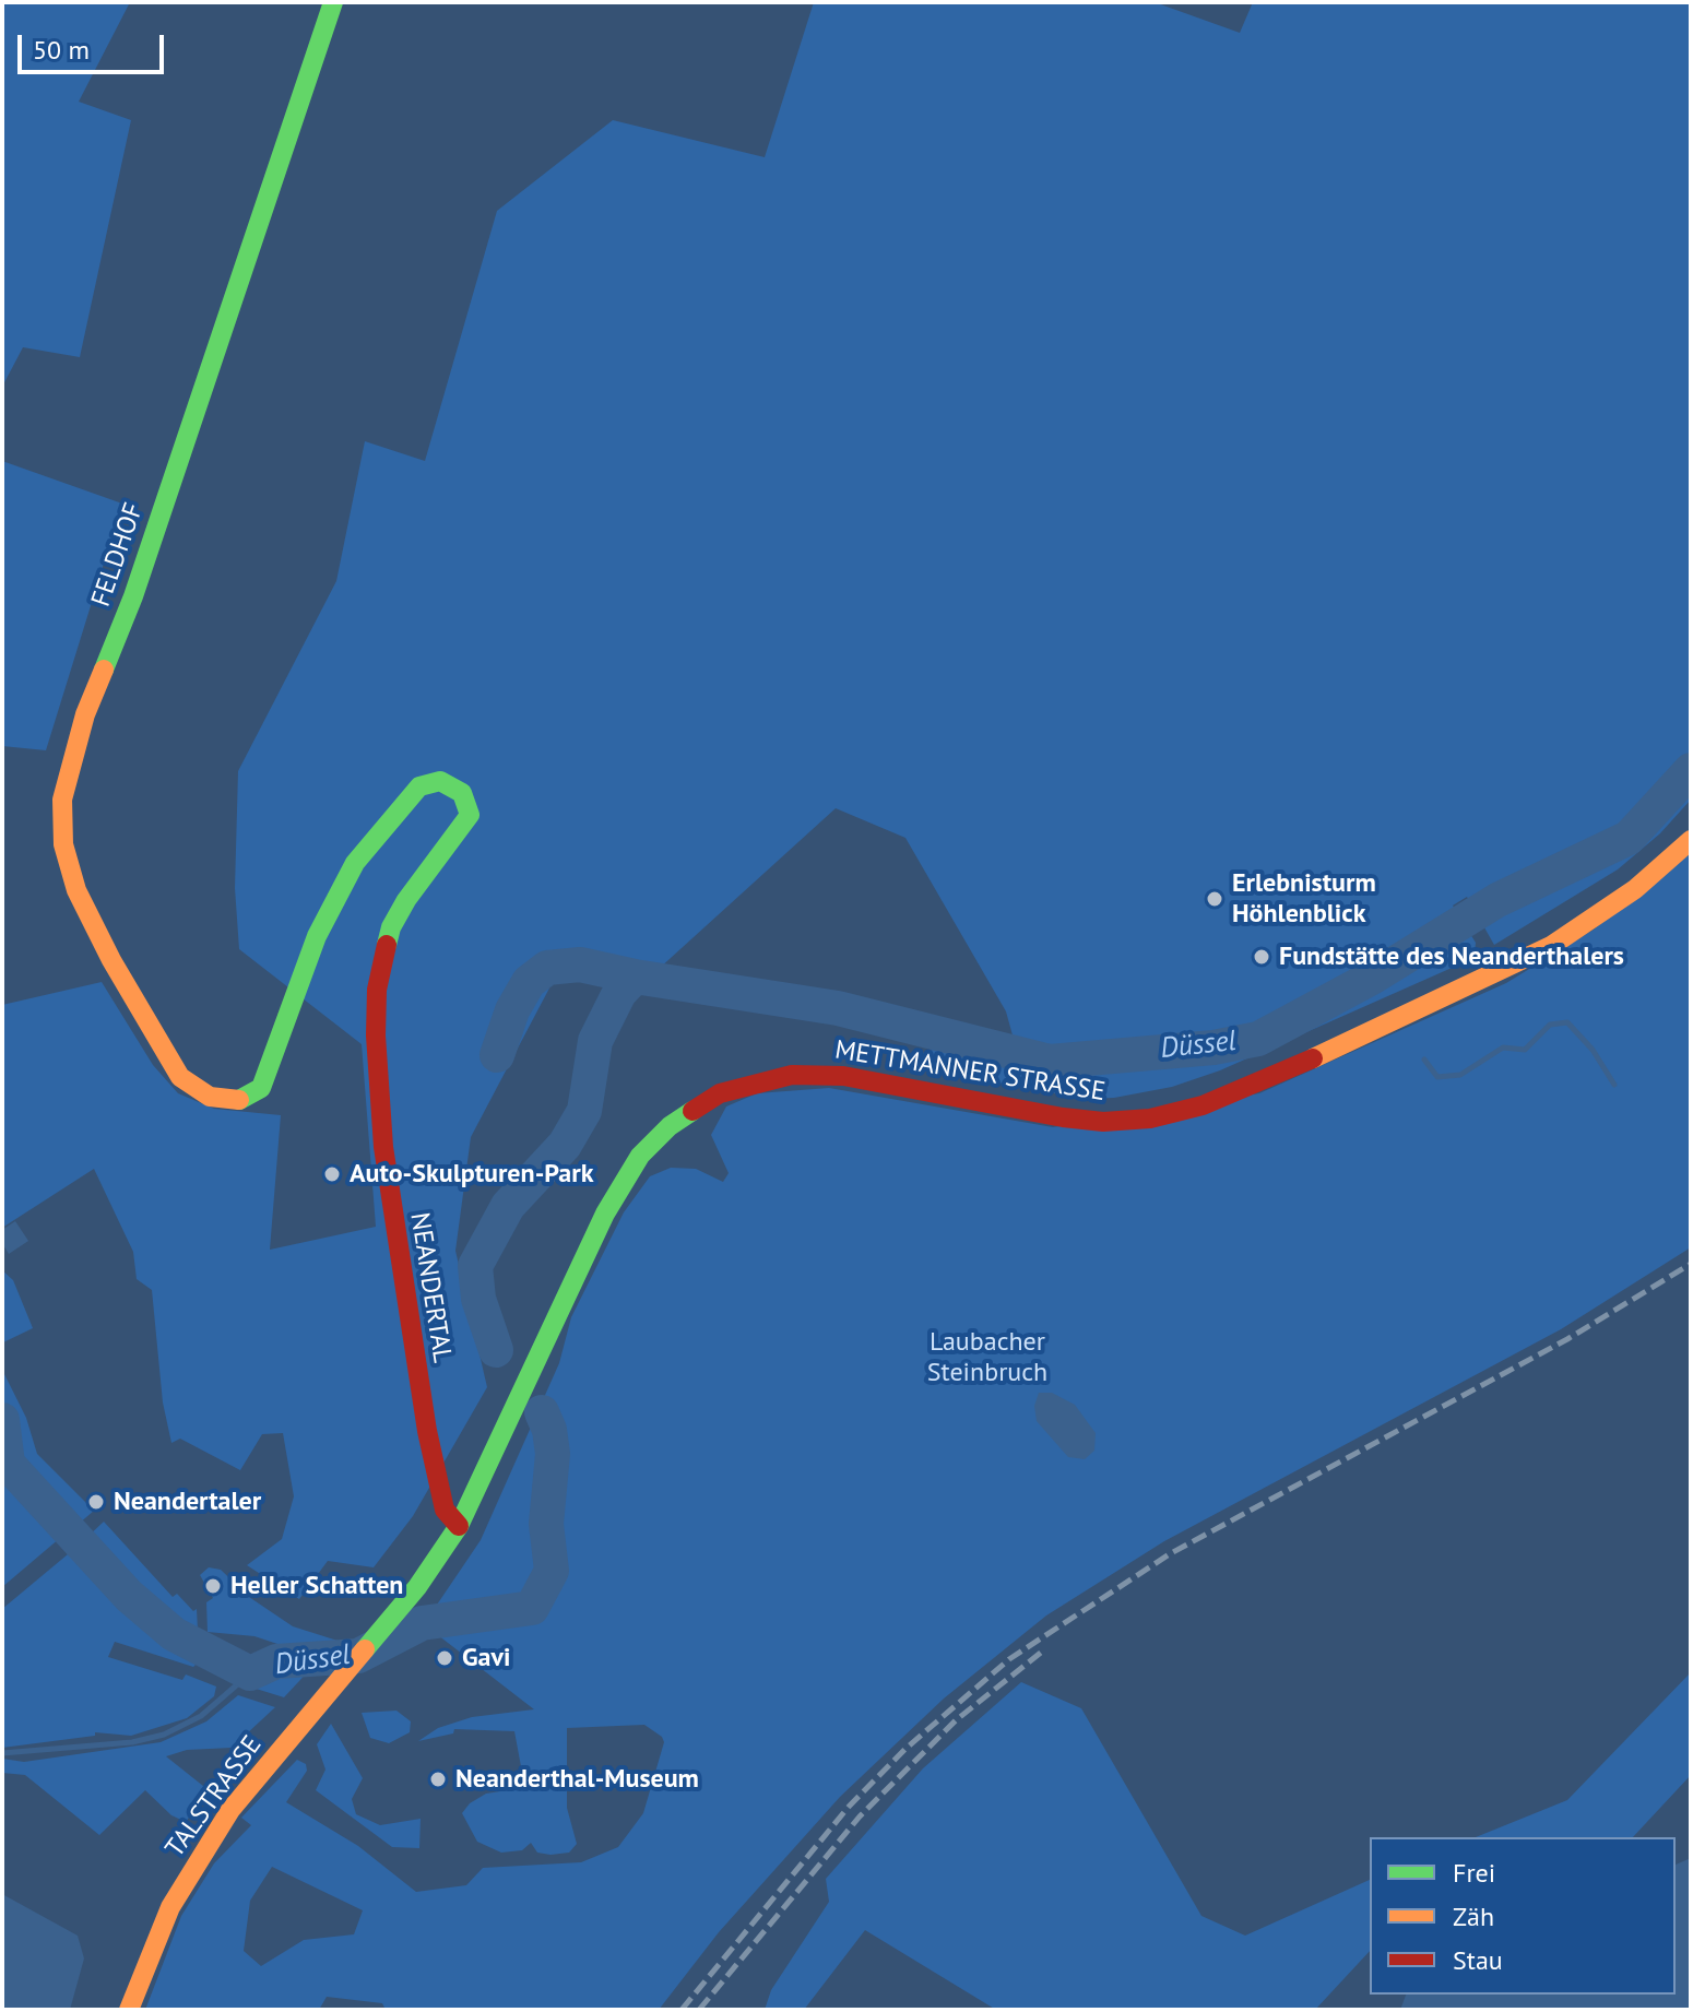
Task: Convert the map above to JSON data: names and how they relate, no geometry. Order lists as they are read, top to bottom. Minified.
{"streets":{"main road":["FELDHOF","METTMANNER STRASSE","NEANDERTAL","TALSTRASSE"]},"crossings":[["FELDHOF","NEANDERTAL"],["METTMANNER STRASSE","NEANDERTAL"],["METTMANNER STRASSE","TALSTRASSE"]],"water":["Düssel"],"parks":["Laubacher Steinbruch"],"places":["Erlebnisturm Höhlenblick","Fundstätte des Neanderthalers","Auto-Skulpturen-Park","Neandertaler","Heller Schatten","Gavi","Neanderthal-Museum"],"legend":["Frei","Zäh","Stau"],"scale_bar":"50 m"}
